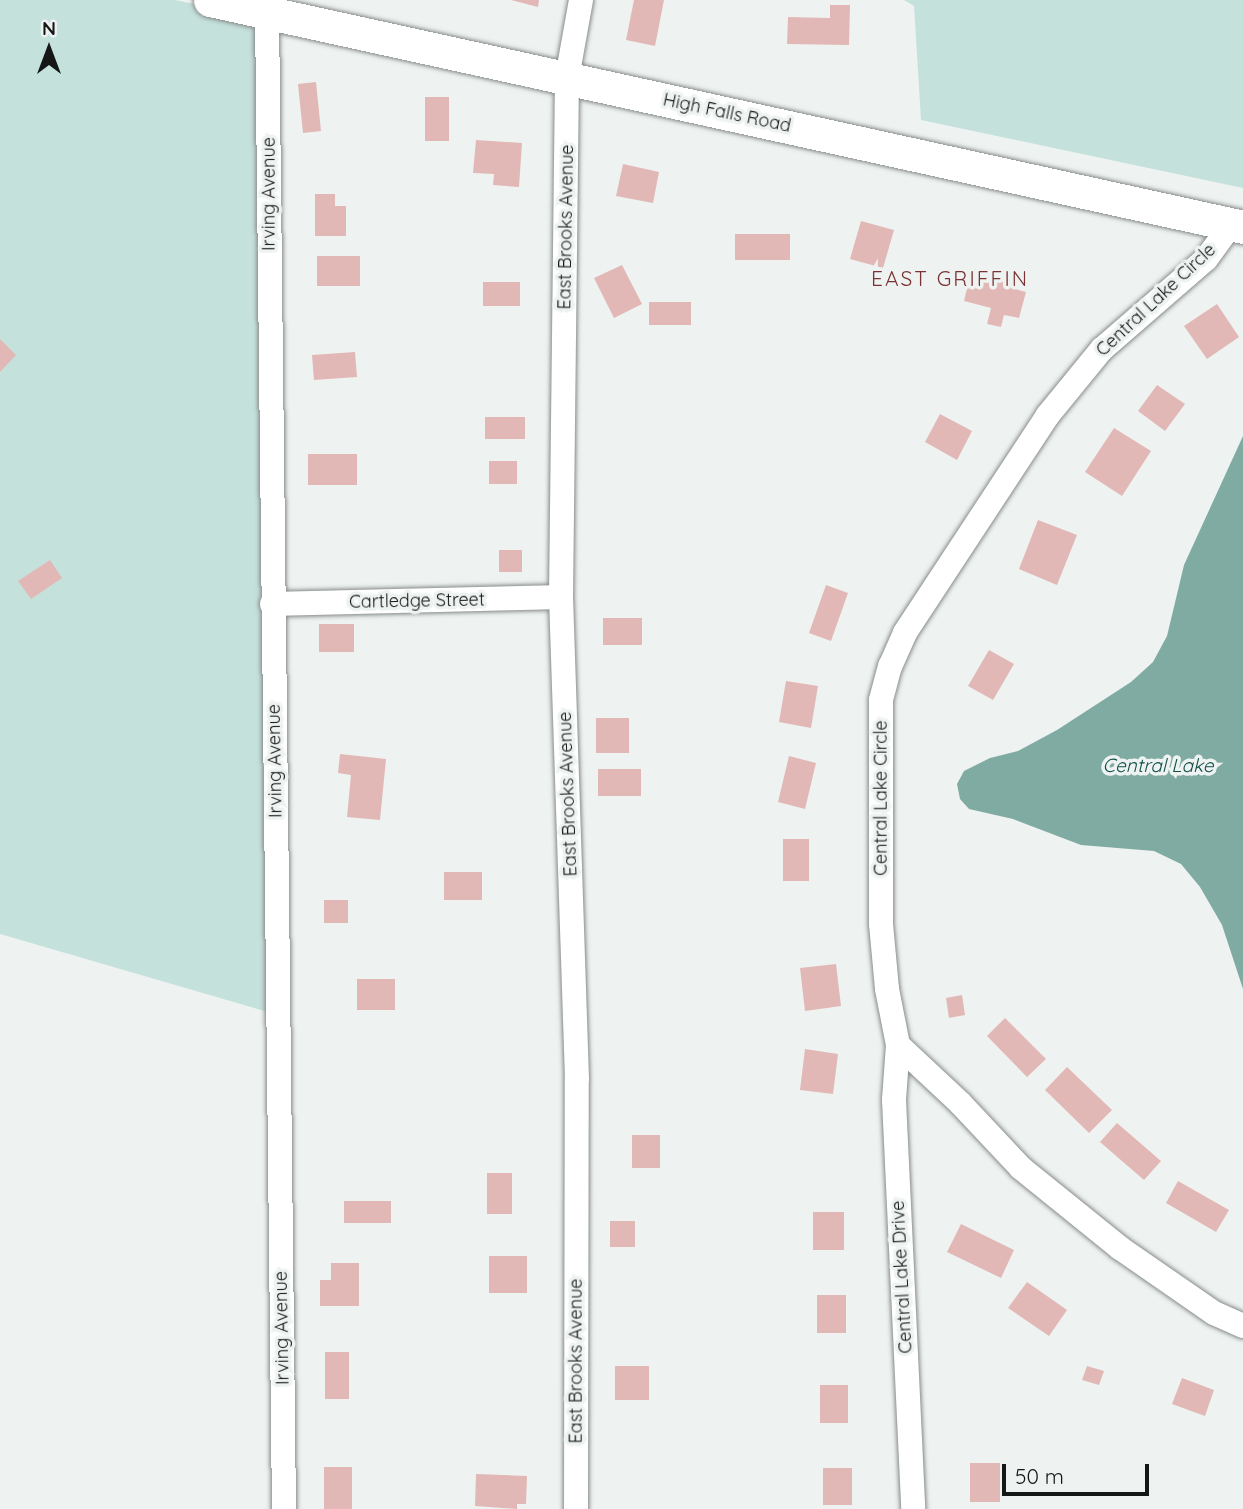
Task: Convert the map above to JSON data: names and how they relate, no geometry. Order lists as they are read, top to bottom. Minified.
{"streets":{"street":["High Falls Road","Irving Avenue","East Brooks Avenue","Central Lake Circle","Cartledge Street","Central Lake Drive"]},"crossings":[["High Falls Road","Irving Avenue"],["High Falls Road","East Brooks Avenue"],["High Falls Road","Central Lake Circle"],["Irving Avenue","Cartledge Street"],["East Brooks Avenue","Cartledge Street"],["Central Lake Circle","Central Lake Drive"]],"districts":["EAST GRIFFIN"],"water":["Central Lake"],"scale_bar":"50 m","north":"top"}
